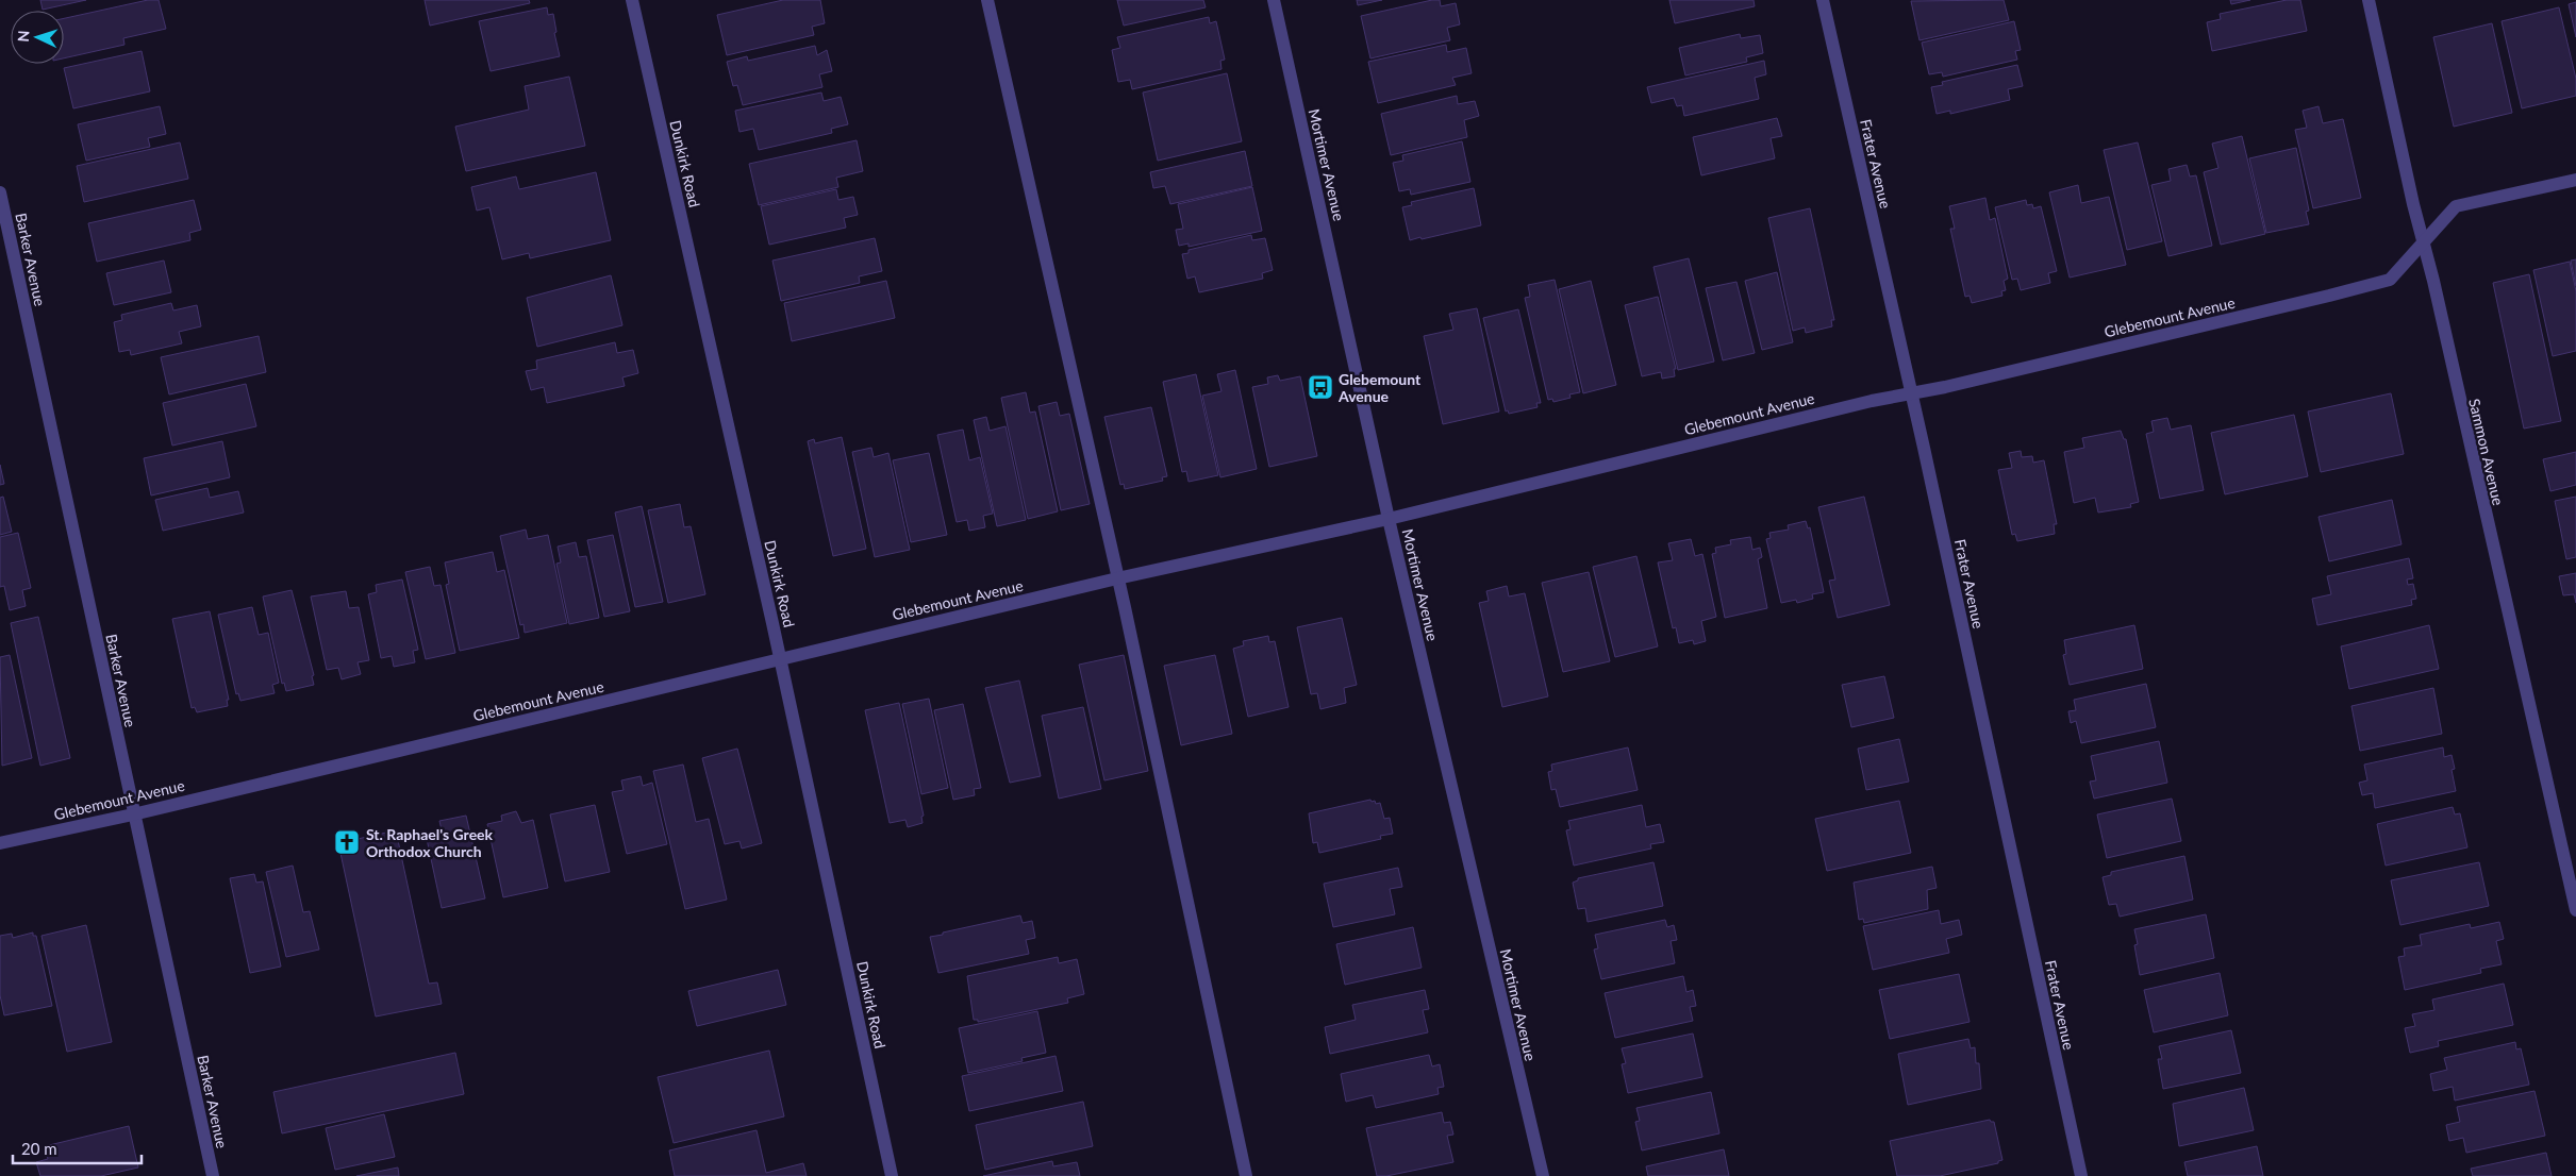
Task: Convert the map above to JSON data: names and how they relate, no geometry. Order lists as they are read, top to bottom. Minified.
{"streets":{"street":["Dunkirk Road","Frater Avenue","Mortimer Avenue","Barker Avenue","Glebemount Avenue","Sammon Avenue"]},"crossings":[["Dunkirk Road","Glebemount Avenue"],["Frater Avenue","Glebemount Avenue"],["Mortimer Avenue","Glebemount Avenue"],["Barker Avenue","Glebemount Avenue"],["Glebemount Avenue","Sammon Avenue"]],"places":{"bus stop":["Glebemount Avenue"],"church":["St. Raphael's Greek Orthodox Church"]},"scale_bar":"20 m","north":"left"}
